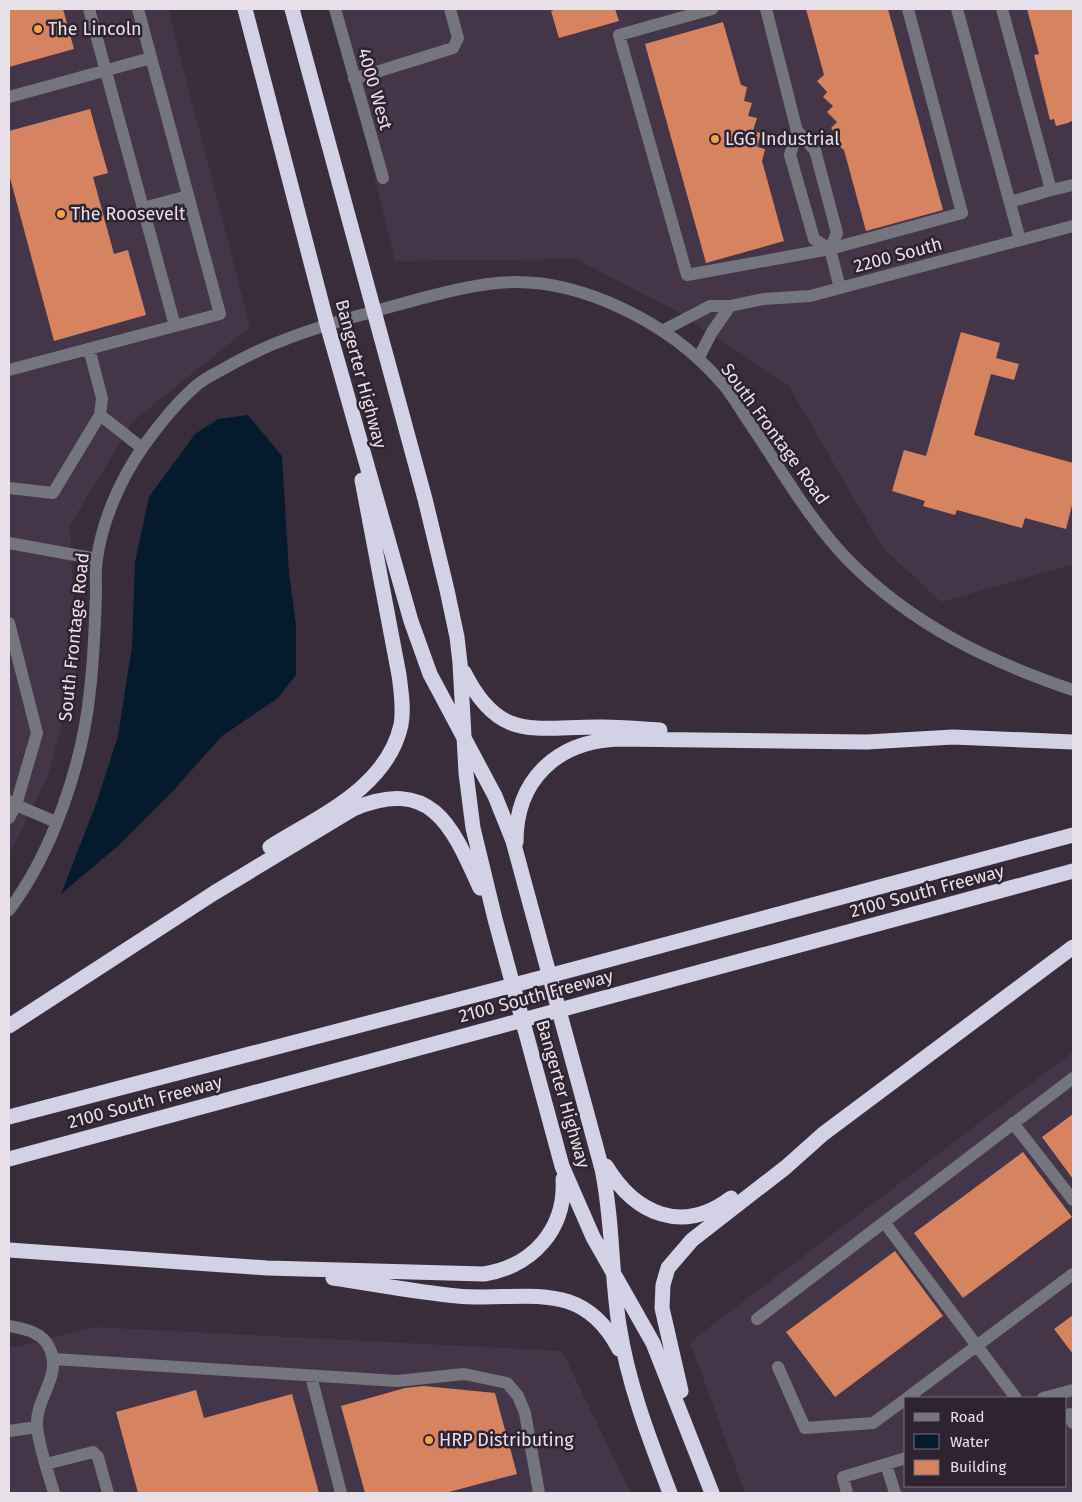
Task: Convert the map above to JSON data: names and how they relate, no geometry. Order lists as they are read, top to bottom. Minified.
{"streets":{"highway":["Bangerter Highway","2100 South Freeway"],"street":["4000 West","2200 South","South Frontage Road"]},"crossings":[["2200 South","South Frontage Road"],["Bangerter Highway","South Frontage Road"]],"places":["The Lincoln","LGG Industrial","The Roosevelt","HRP Distributing"],"legend":["Road","Water","Building"]}
